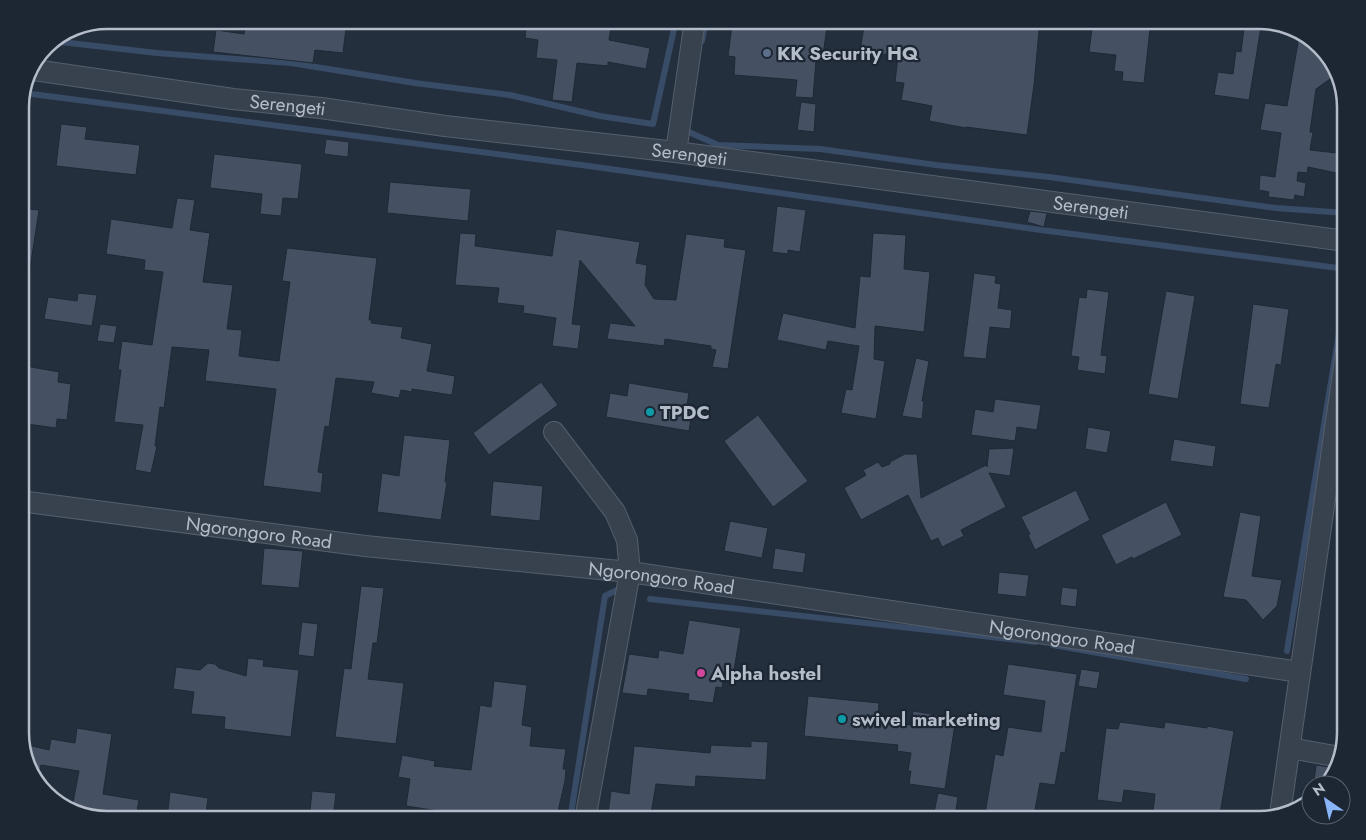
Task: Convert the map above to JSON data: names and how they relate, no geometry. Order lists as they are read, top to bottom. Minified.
{"streets":{"street":["Serengeti","Ngorongoro Road"]},"places":["KK Security HQ","TPDC","Alpha hostel","swivel marketing"],"north":"top left"}
